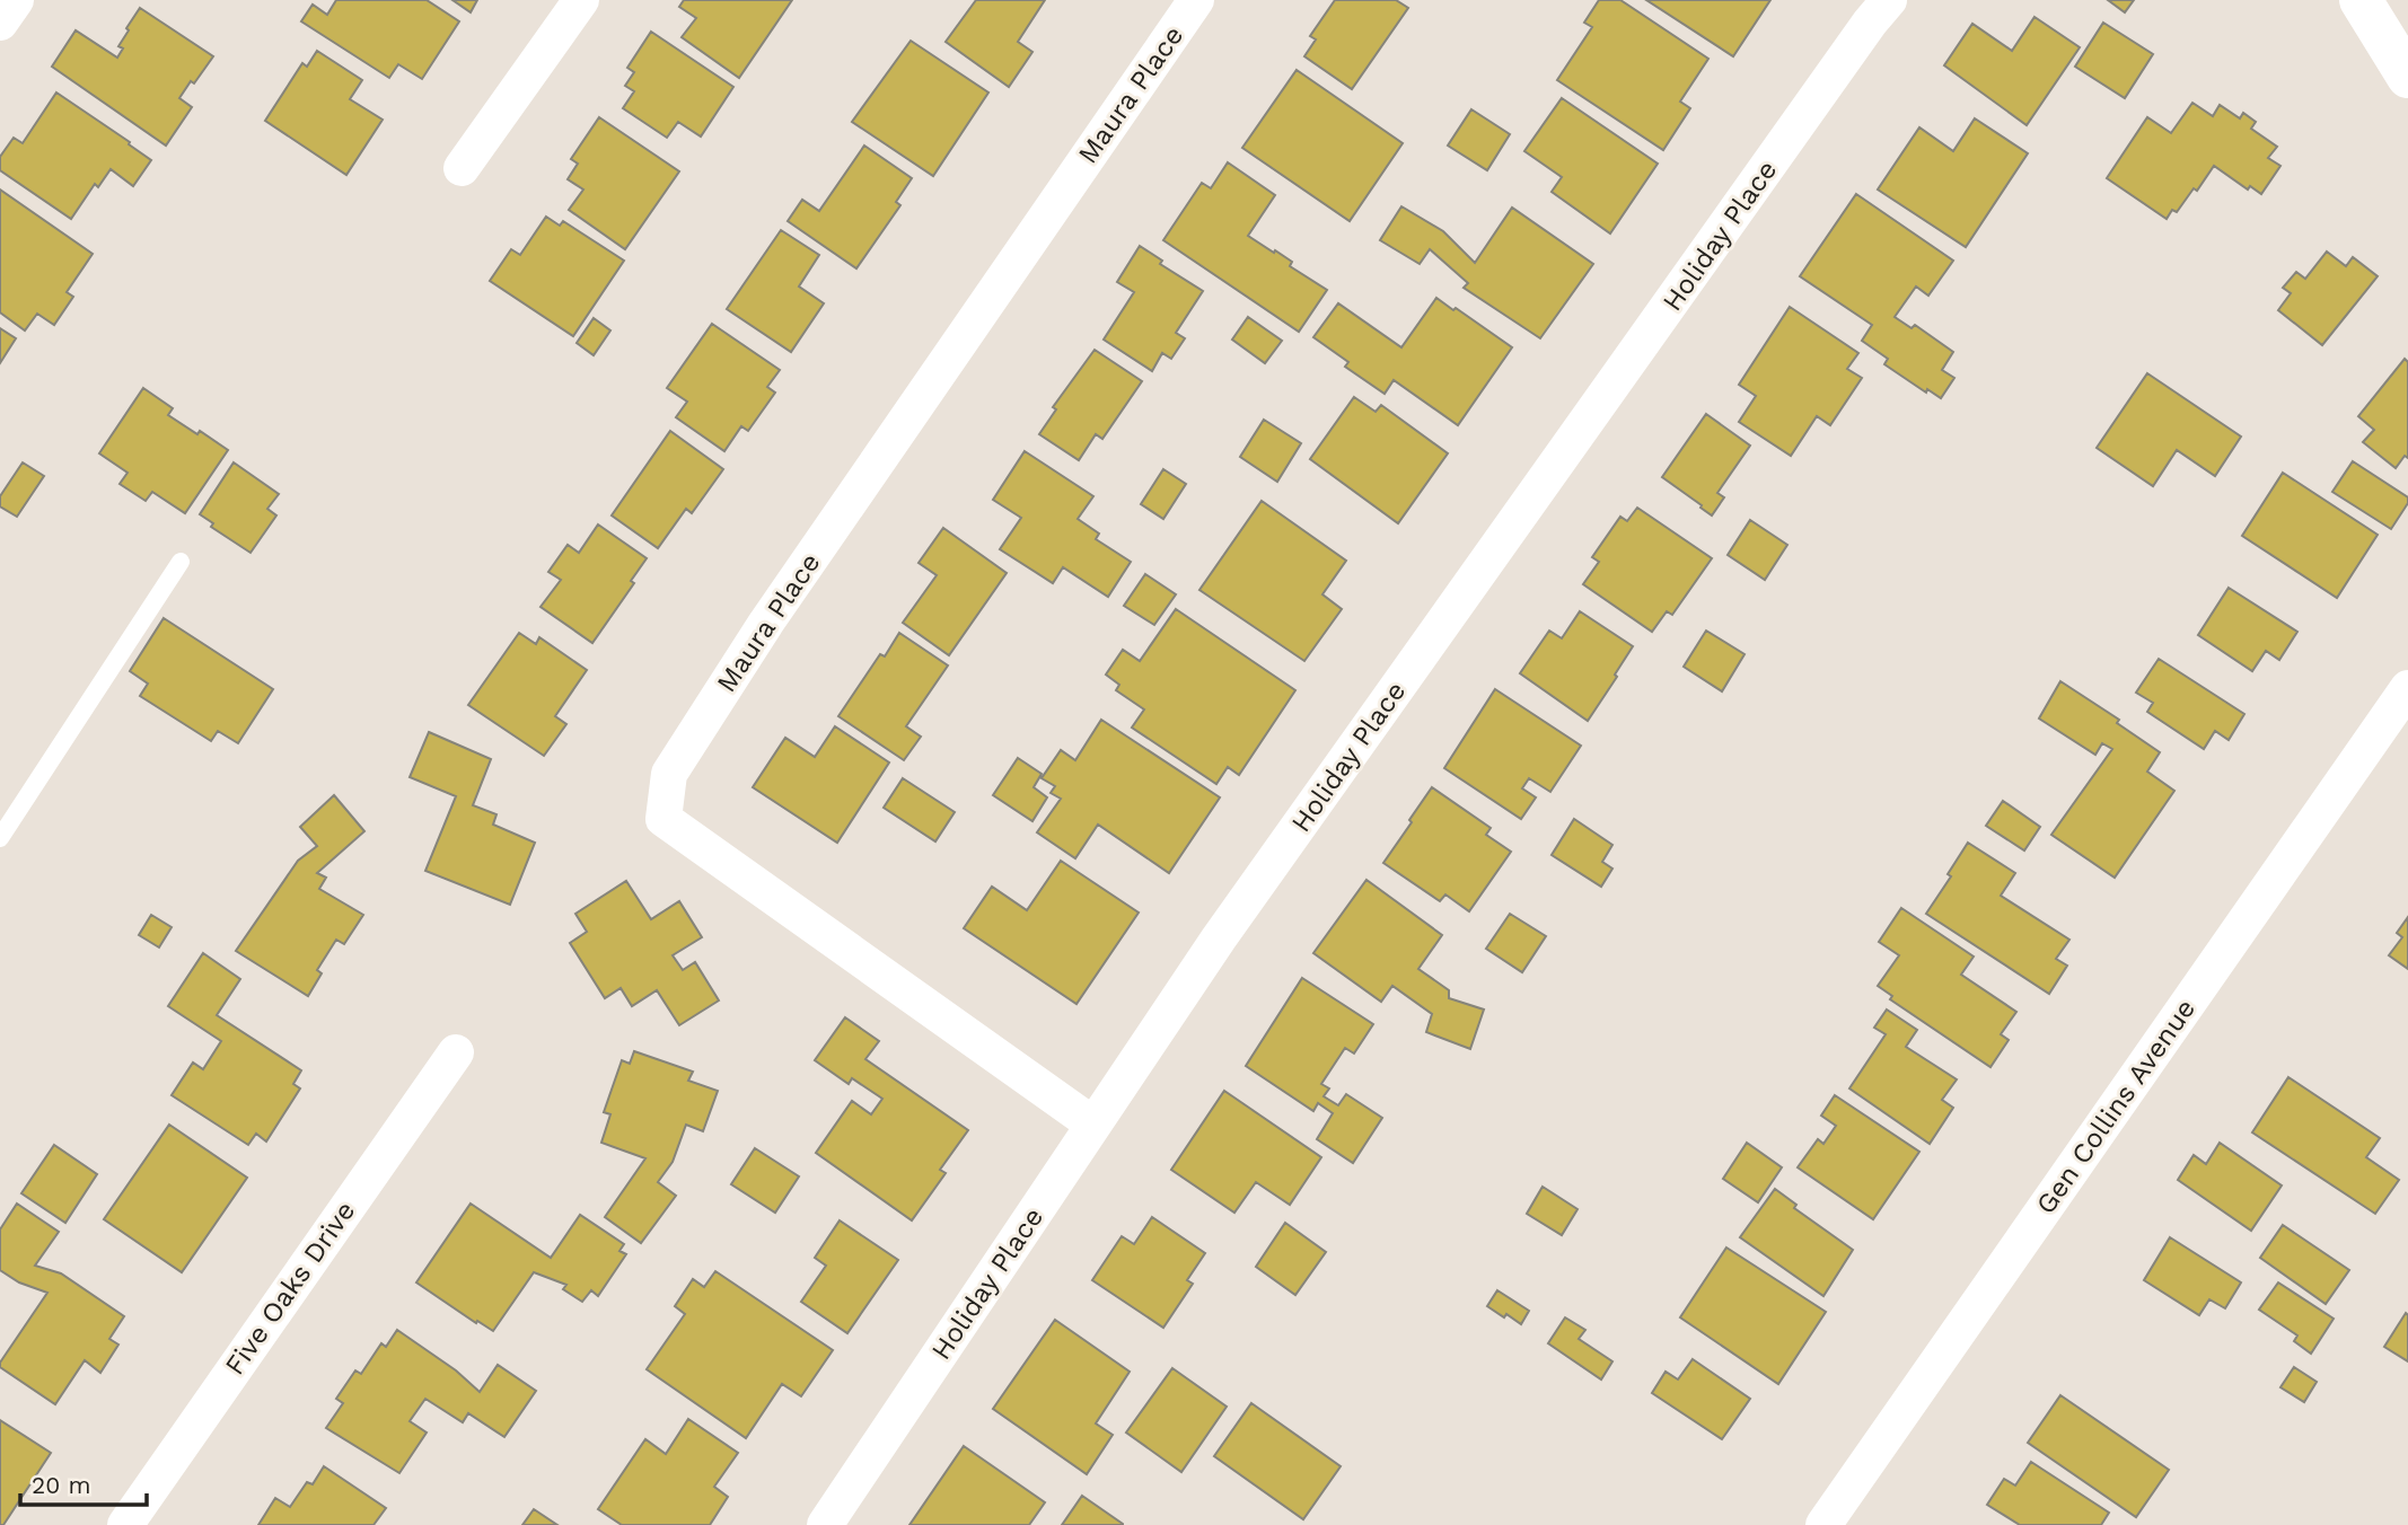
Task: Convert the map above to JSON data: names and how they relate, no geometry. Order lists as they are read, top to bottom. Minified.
{"streets":{"street":["Maura Place","Holiday Place","Gen Collins Avenue","Five Oaks Drive"]},"crossings":[["Maura Place","Holiday Place"]],"scale_bar":"20 m"}
